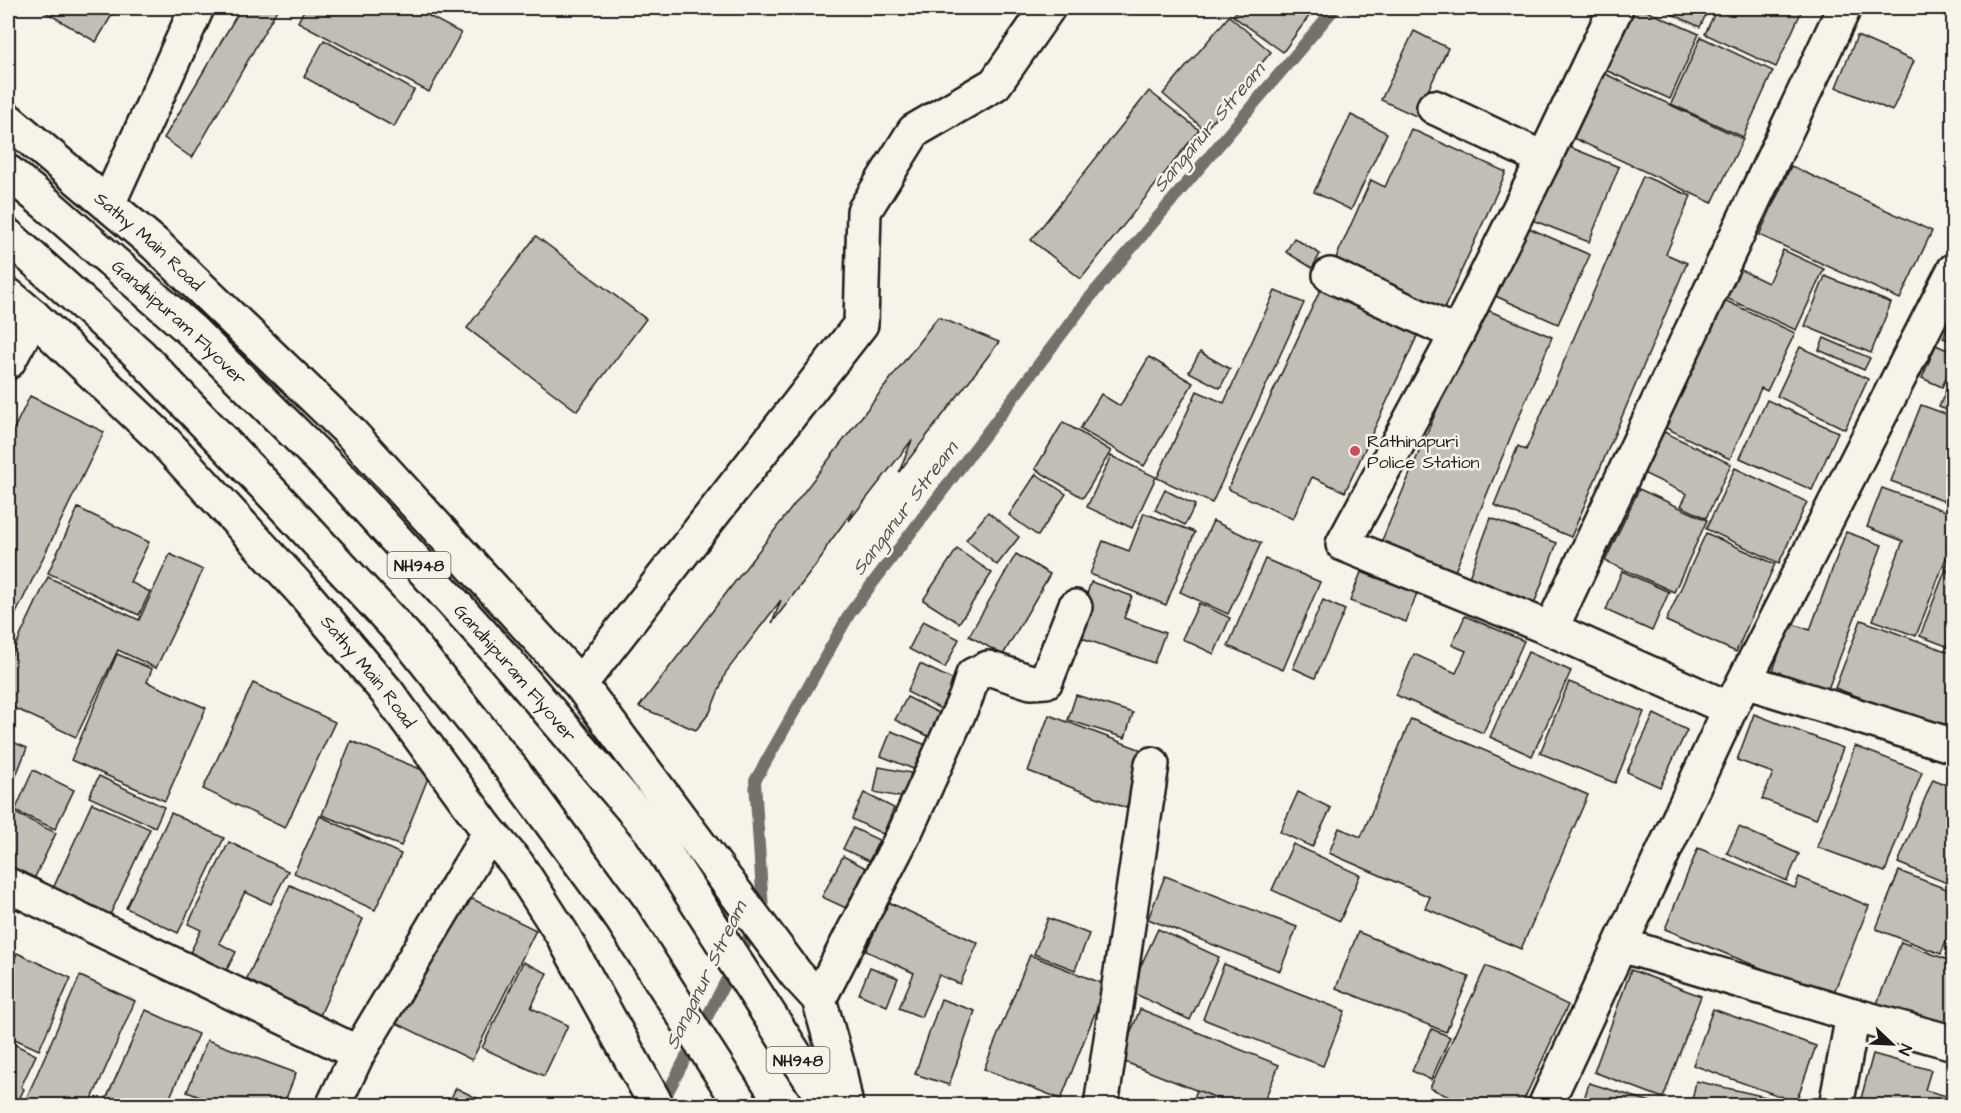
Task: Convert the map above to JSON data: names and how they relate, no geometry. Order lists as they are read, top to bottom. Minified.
{"streets":{"main road":["Sathy Main Road","Gandhipuram Flyover","NH948"]},"water":["Sanganur Stream"],"places":["Rathinapuri Police Station"],"north":"bottom right"}
